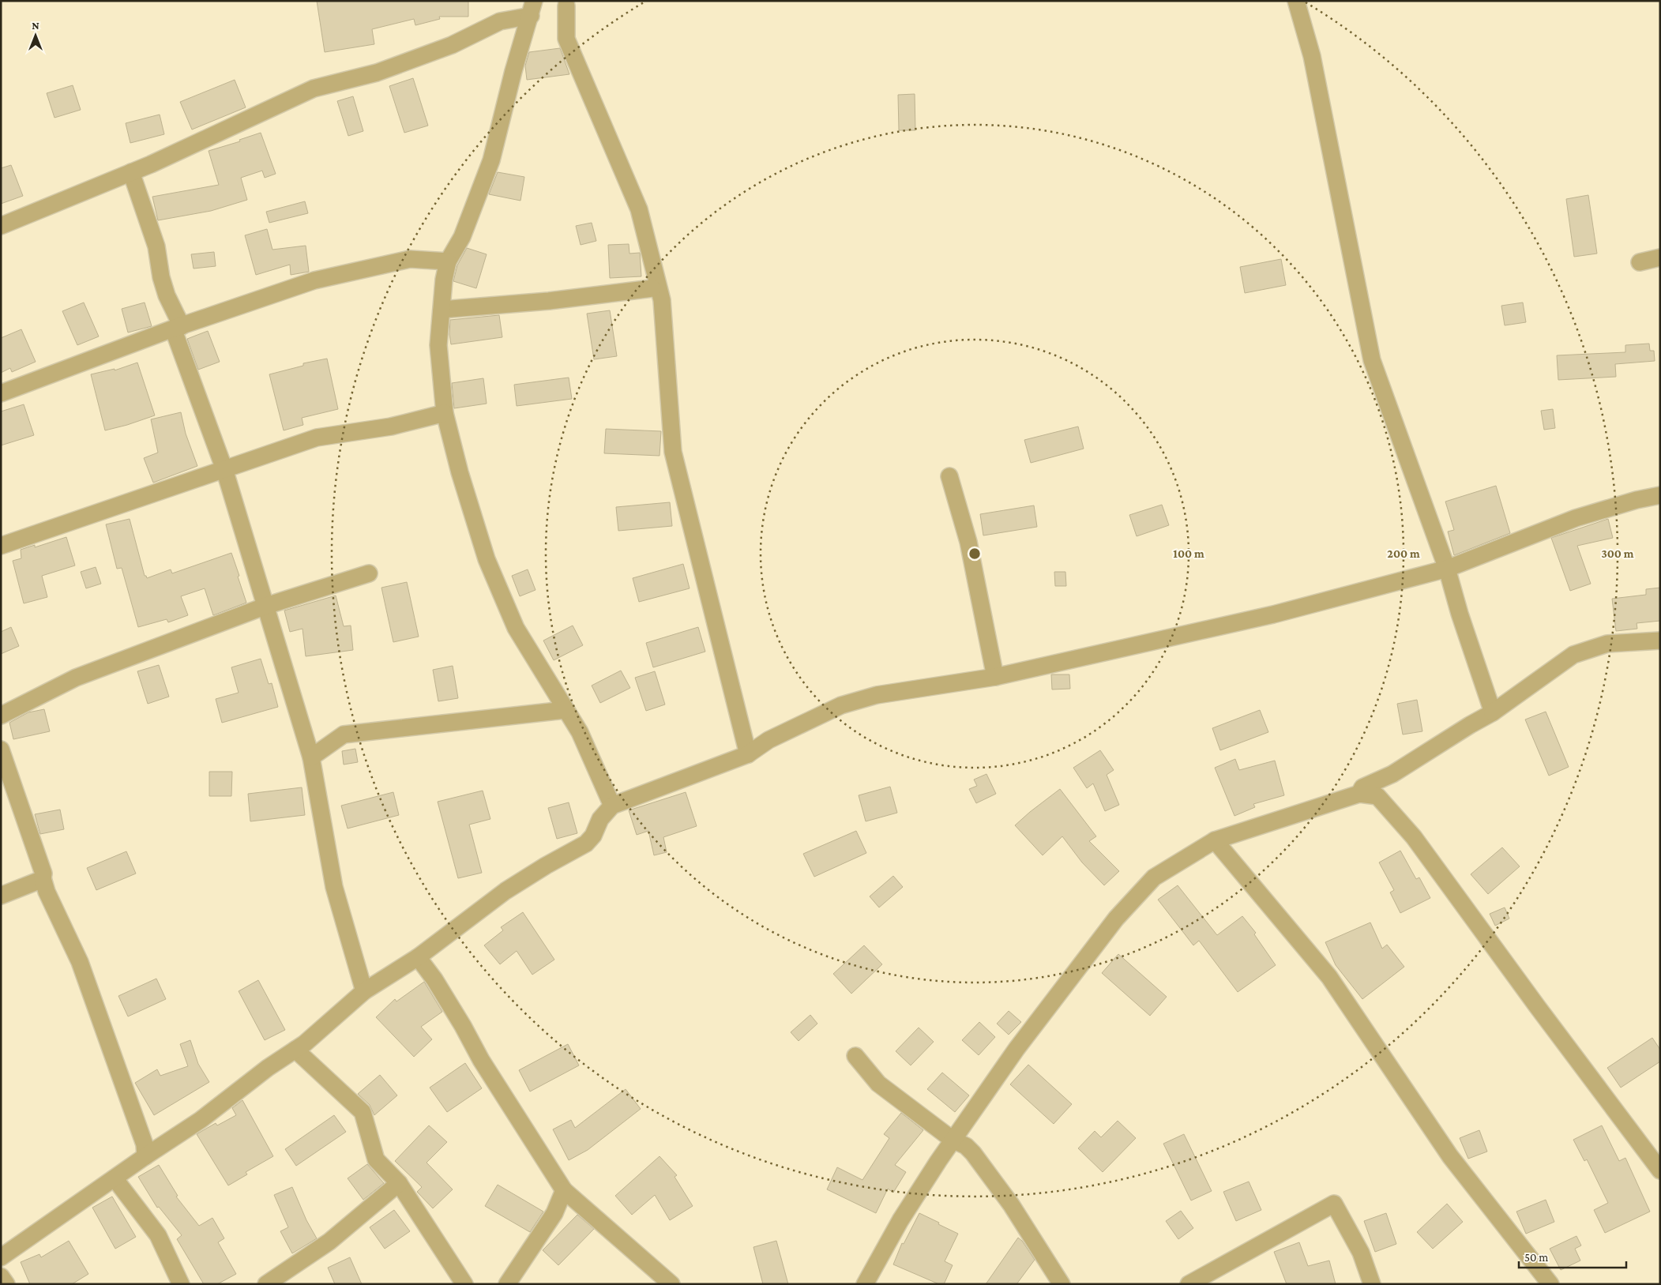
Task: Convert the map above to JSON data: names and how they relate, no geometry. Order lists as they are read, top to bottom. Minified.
{"scale_bar":"50 m","north":"top","rings":["100 m","200 m","300 m"]}
